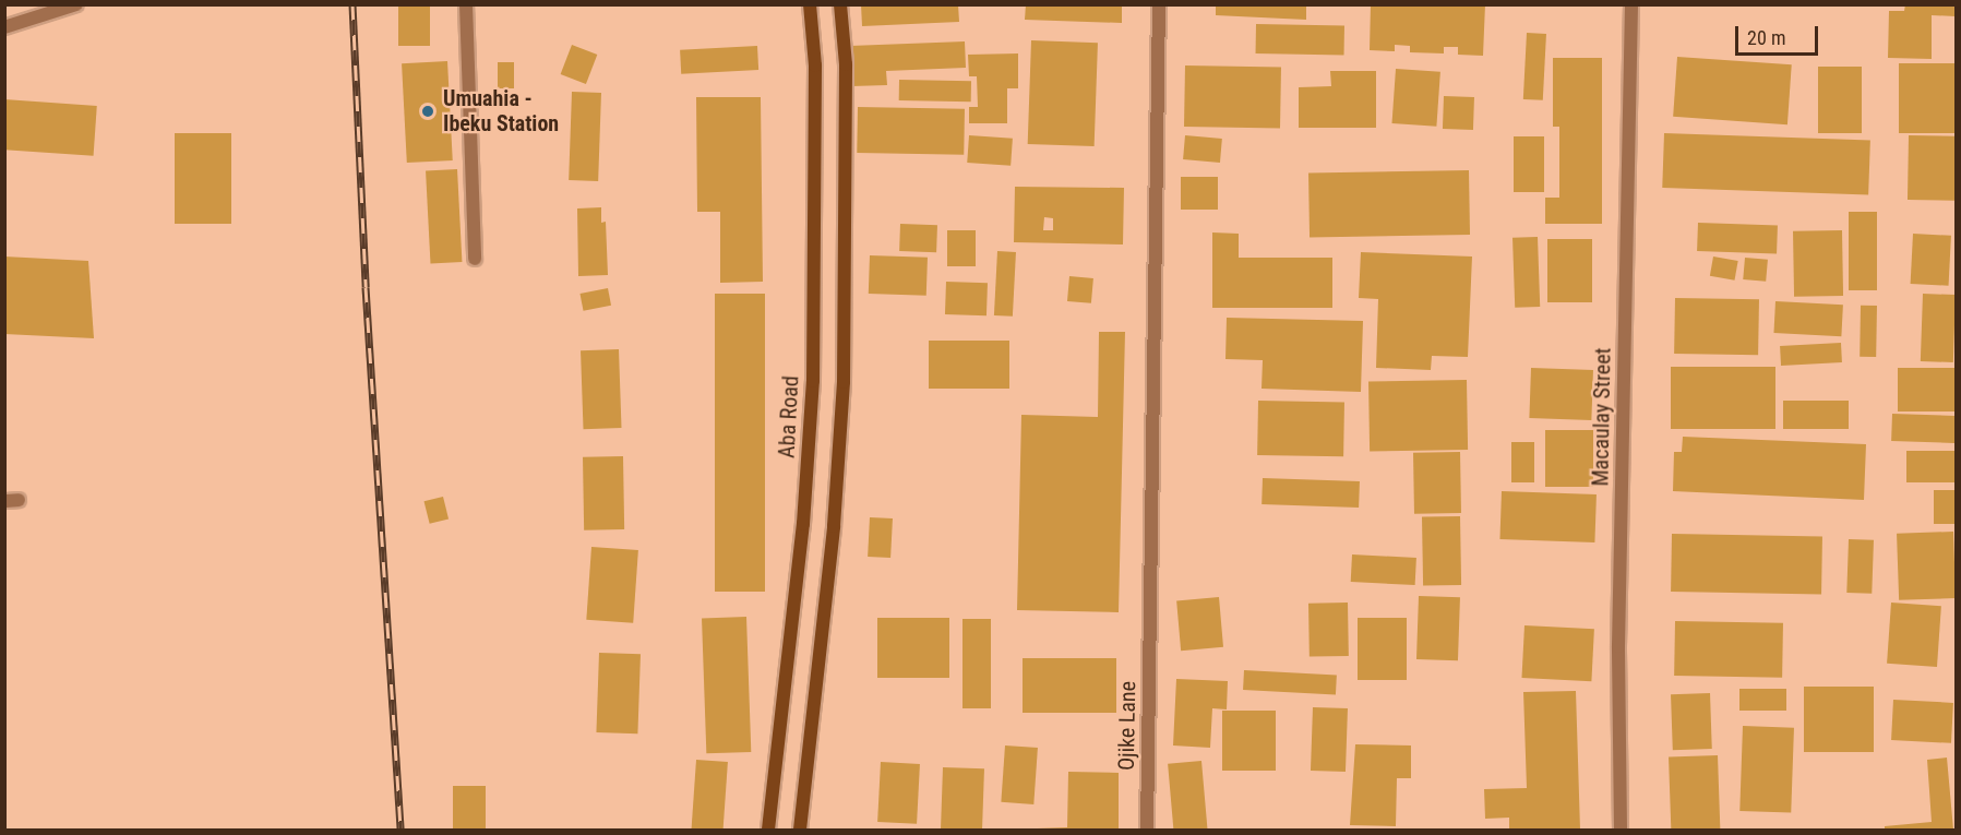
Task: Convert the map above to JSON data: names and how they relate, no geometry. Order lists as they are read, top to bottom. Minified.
{"streets":{"main road":["Aba Road"],"street":["Macaulay Street","Ojike Lane"]},"places":["Umuahia - Ibeku Station"],"scale_bar":"20 m"}
